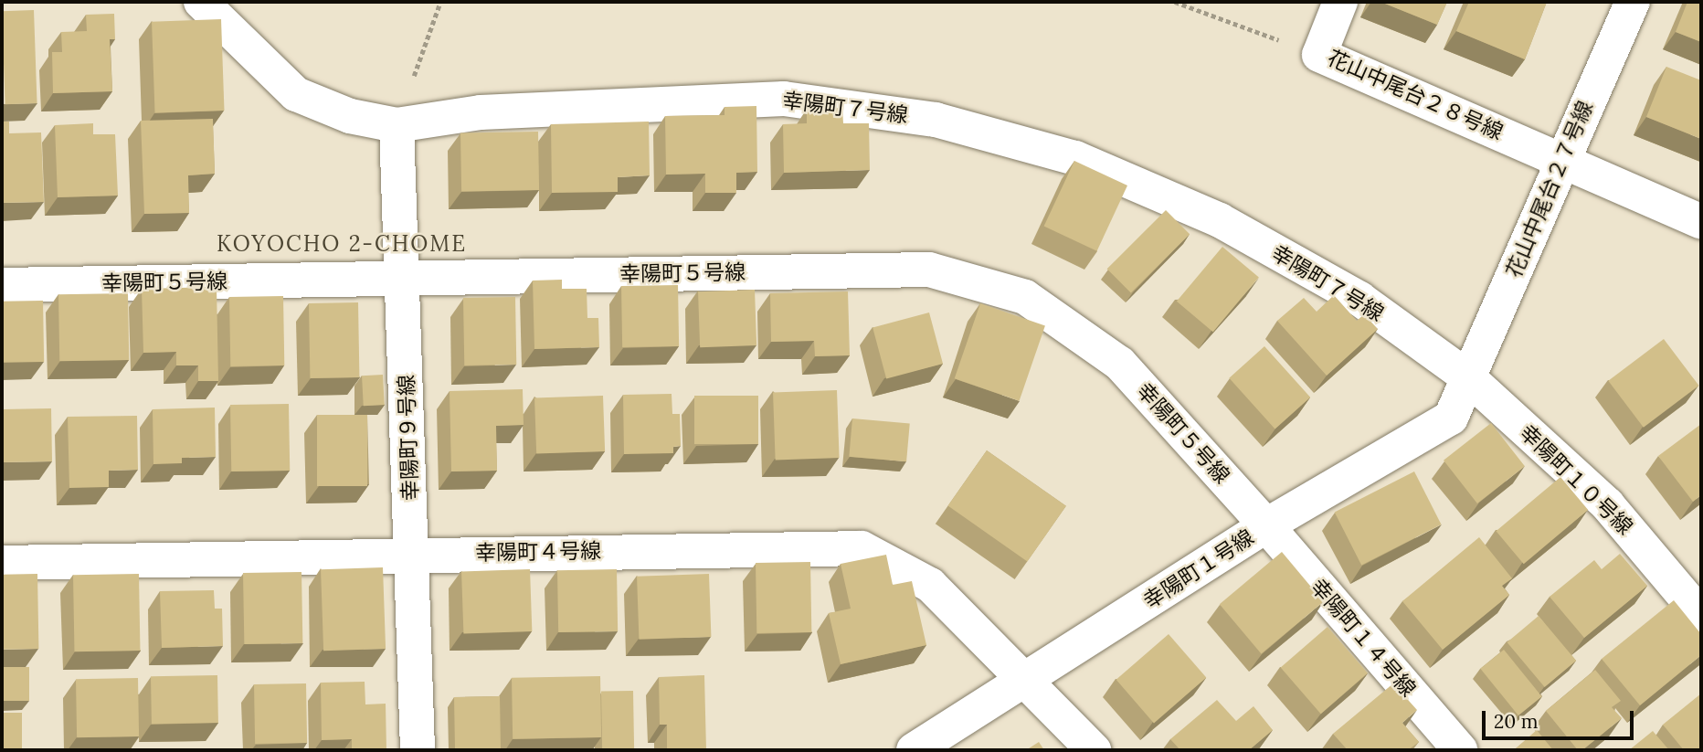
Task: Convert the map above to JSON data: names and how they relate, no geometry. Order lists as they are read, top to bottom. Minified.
{"streets":{"street":["花山中尾台２８号線","幸陽町７号線","花山中尾台２７号線","幸陽町５号線","幸陽町９号線","幸陽町１０号線","幸陽町４号線","幸陽町１号線","幸陽町１４号線"]},"crossings":[["花山中尾台２８号線","花山中尾台２７号線"],["幸陽町７号線","花山中尾台２７号線"],["幸陽町７号線","幸陽町９号線"],["幸陽町７号線","幸陽町１０号線"],["幸陽町７号線","幸陽町１号線"],["花山中尾台２７号線","幸陽町１０号線"],["花山中尾台２７号線","幸陽町１号線"],["幸陽町５号線","幸陽町９号線"],["幸陽町５号線","幸陽町１号線"],["幸陽町５号線","幸陽町１４号線"],["幸陽町９号線","幸陽町４号線"],["幸陽町１０号線","幸陽町１号線"],["幸陽町４号線","幸陽町１号線"],["幸陽町１号線","幸陽町１４号線"]],"districts":["KOYOCHO 2-CHOME"],"scale_bar":"20 m"}
